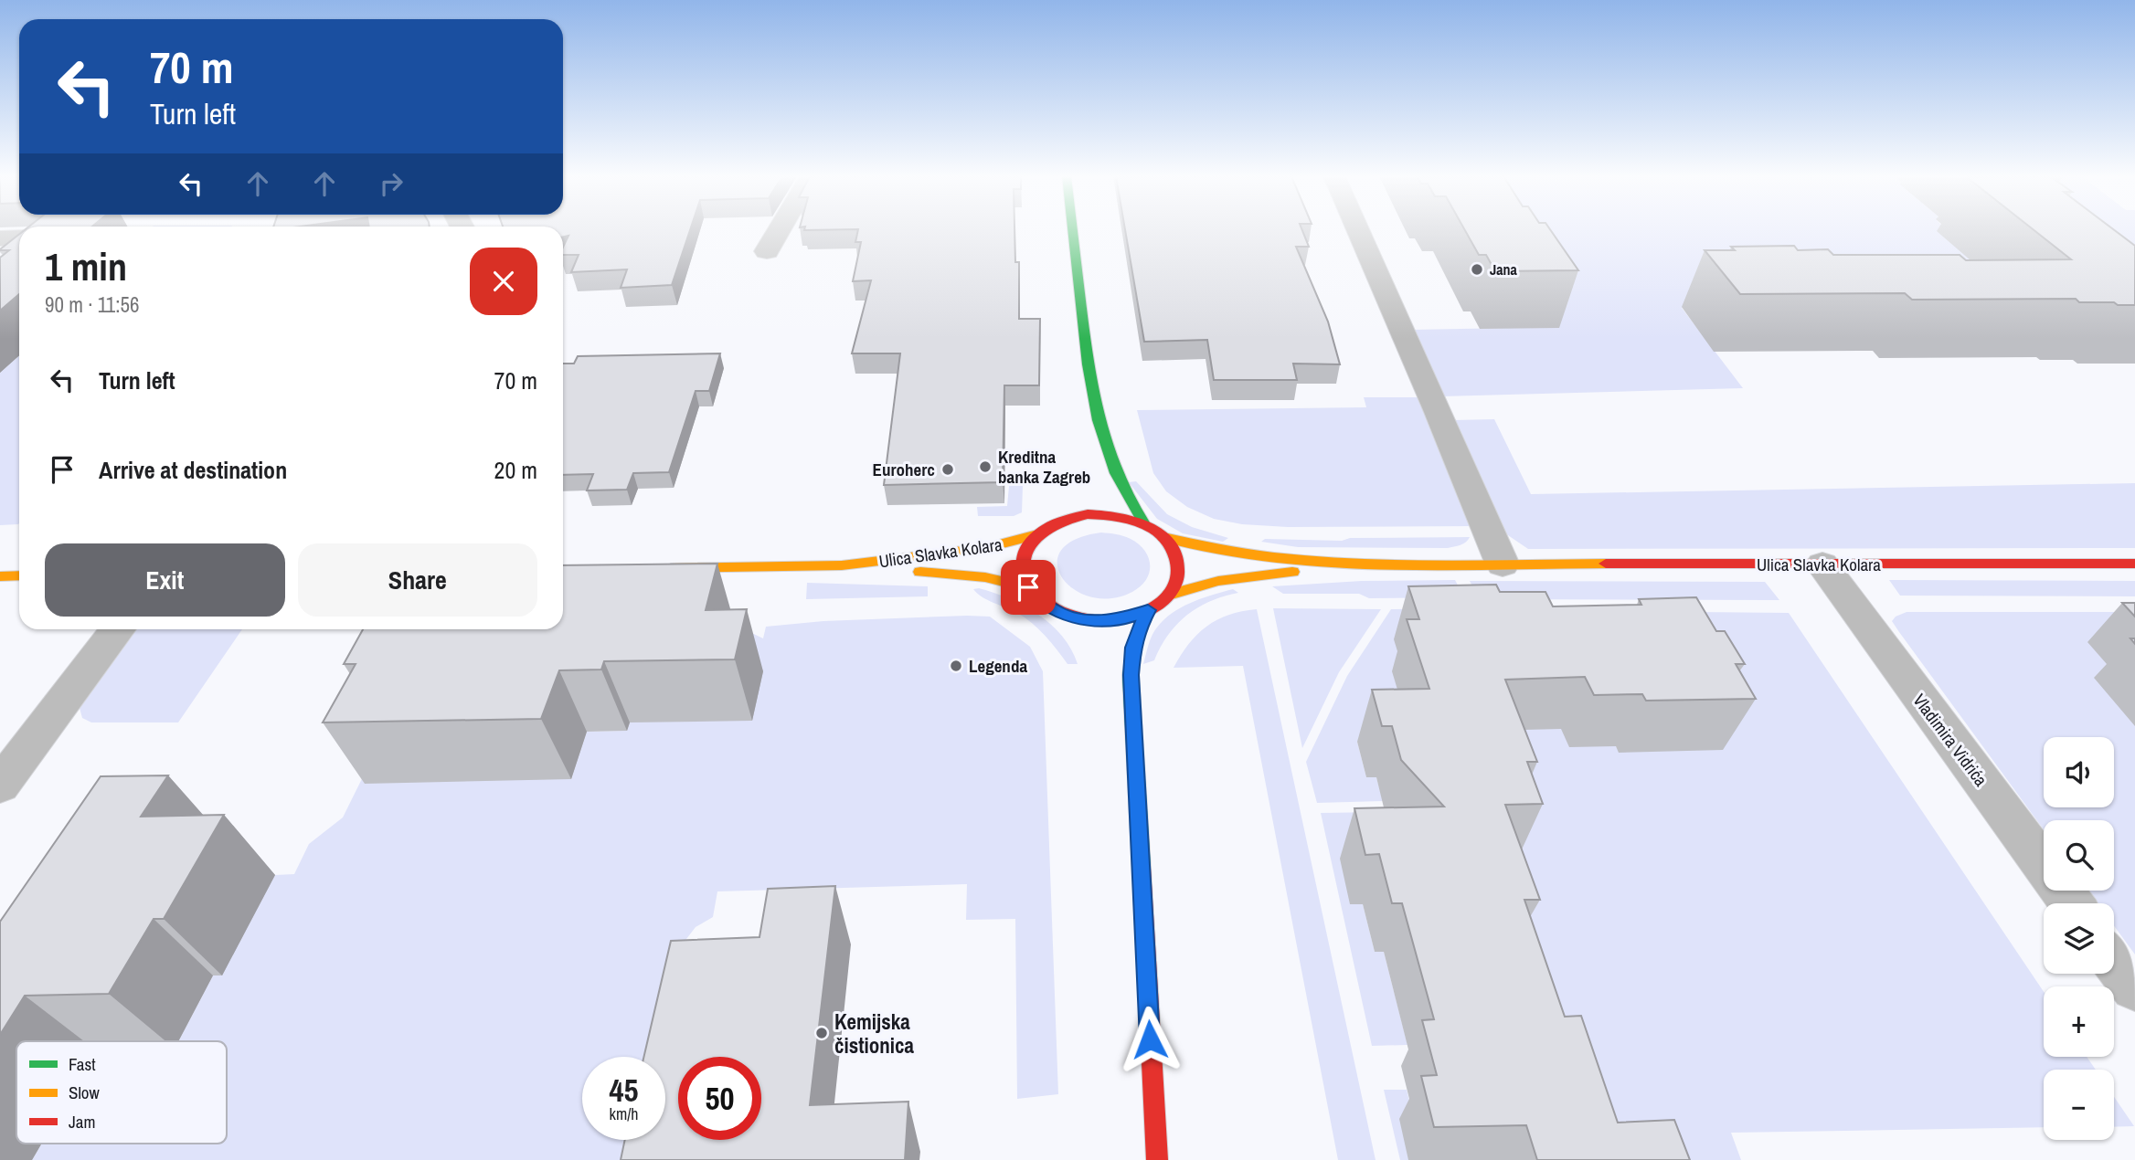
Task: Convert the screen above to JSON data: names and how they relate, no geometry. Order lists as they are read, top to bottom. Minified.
{"streets":{"main road":["Ulica Slavka Kolara"],"street":["Vladimira Vidrića"]},"crossings":[["Ulica Slavka Kolara","Vladimira Vidrića"]],"places":["Jana","Kreditna banka Zagreb","Euroherc","Legenda","Kemijska čistionica"],"legend":["Fast","Slow","Jam"],"page":{"turn":["70 m","Turn left"],"heading":["1 min","90 m · 11:56"],"list":[{"name":"Turn left","value":"70 m"},{"name":"Arrive at destination","value":"20 m"}],"buttons":["Exit","Share"],"map_buttons":["+","−"],"speed":"45 km/h","limit":"50"}}
